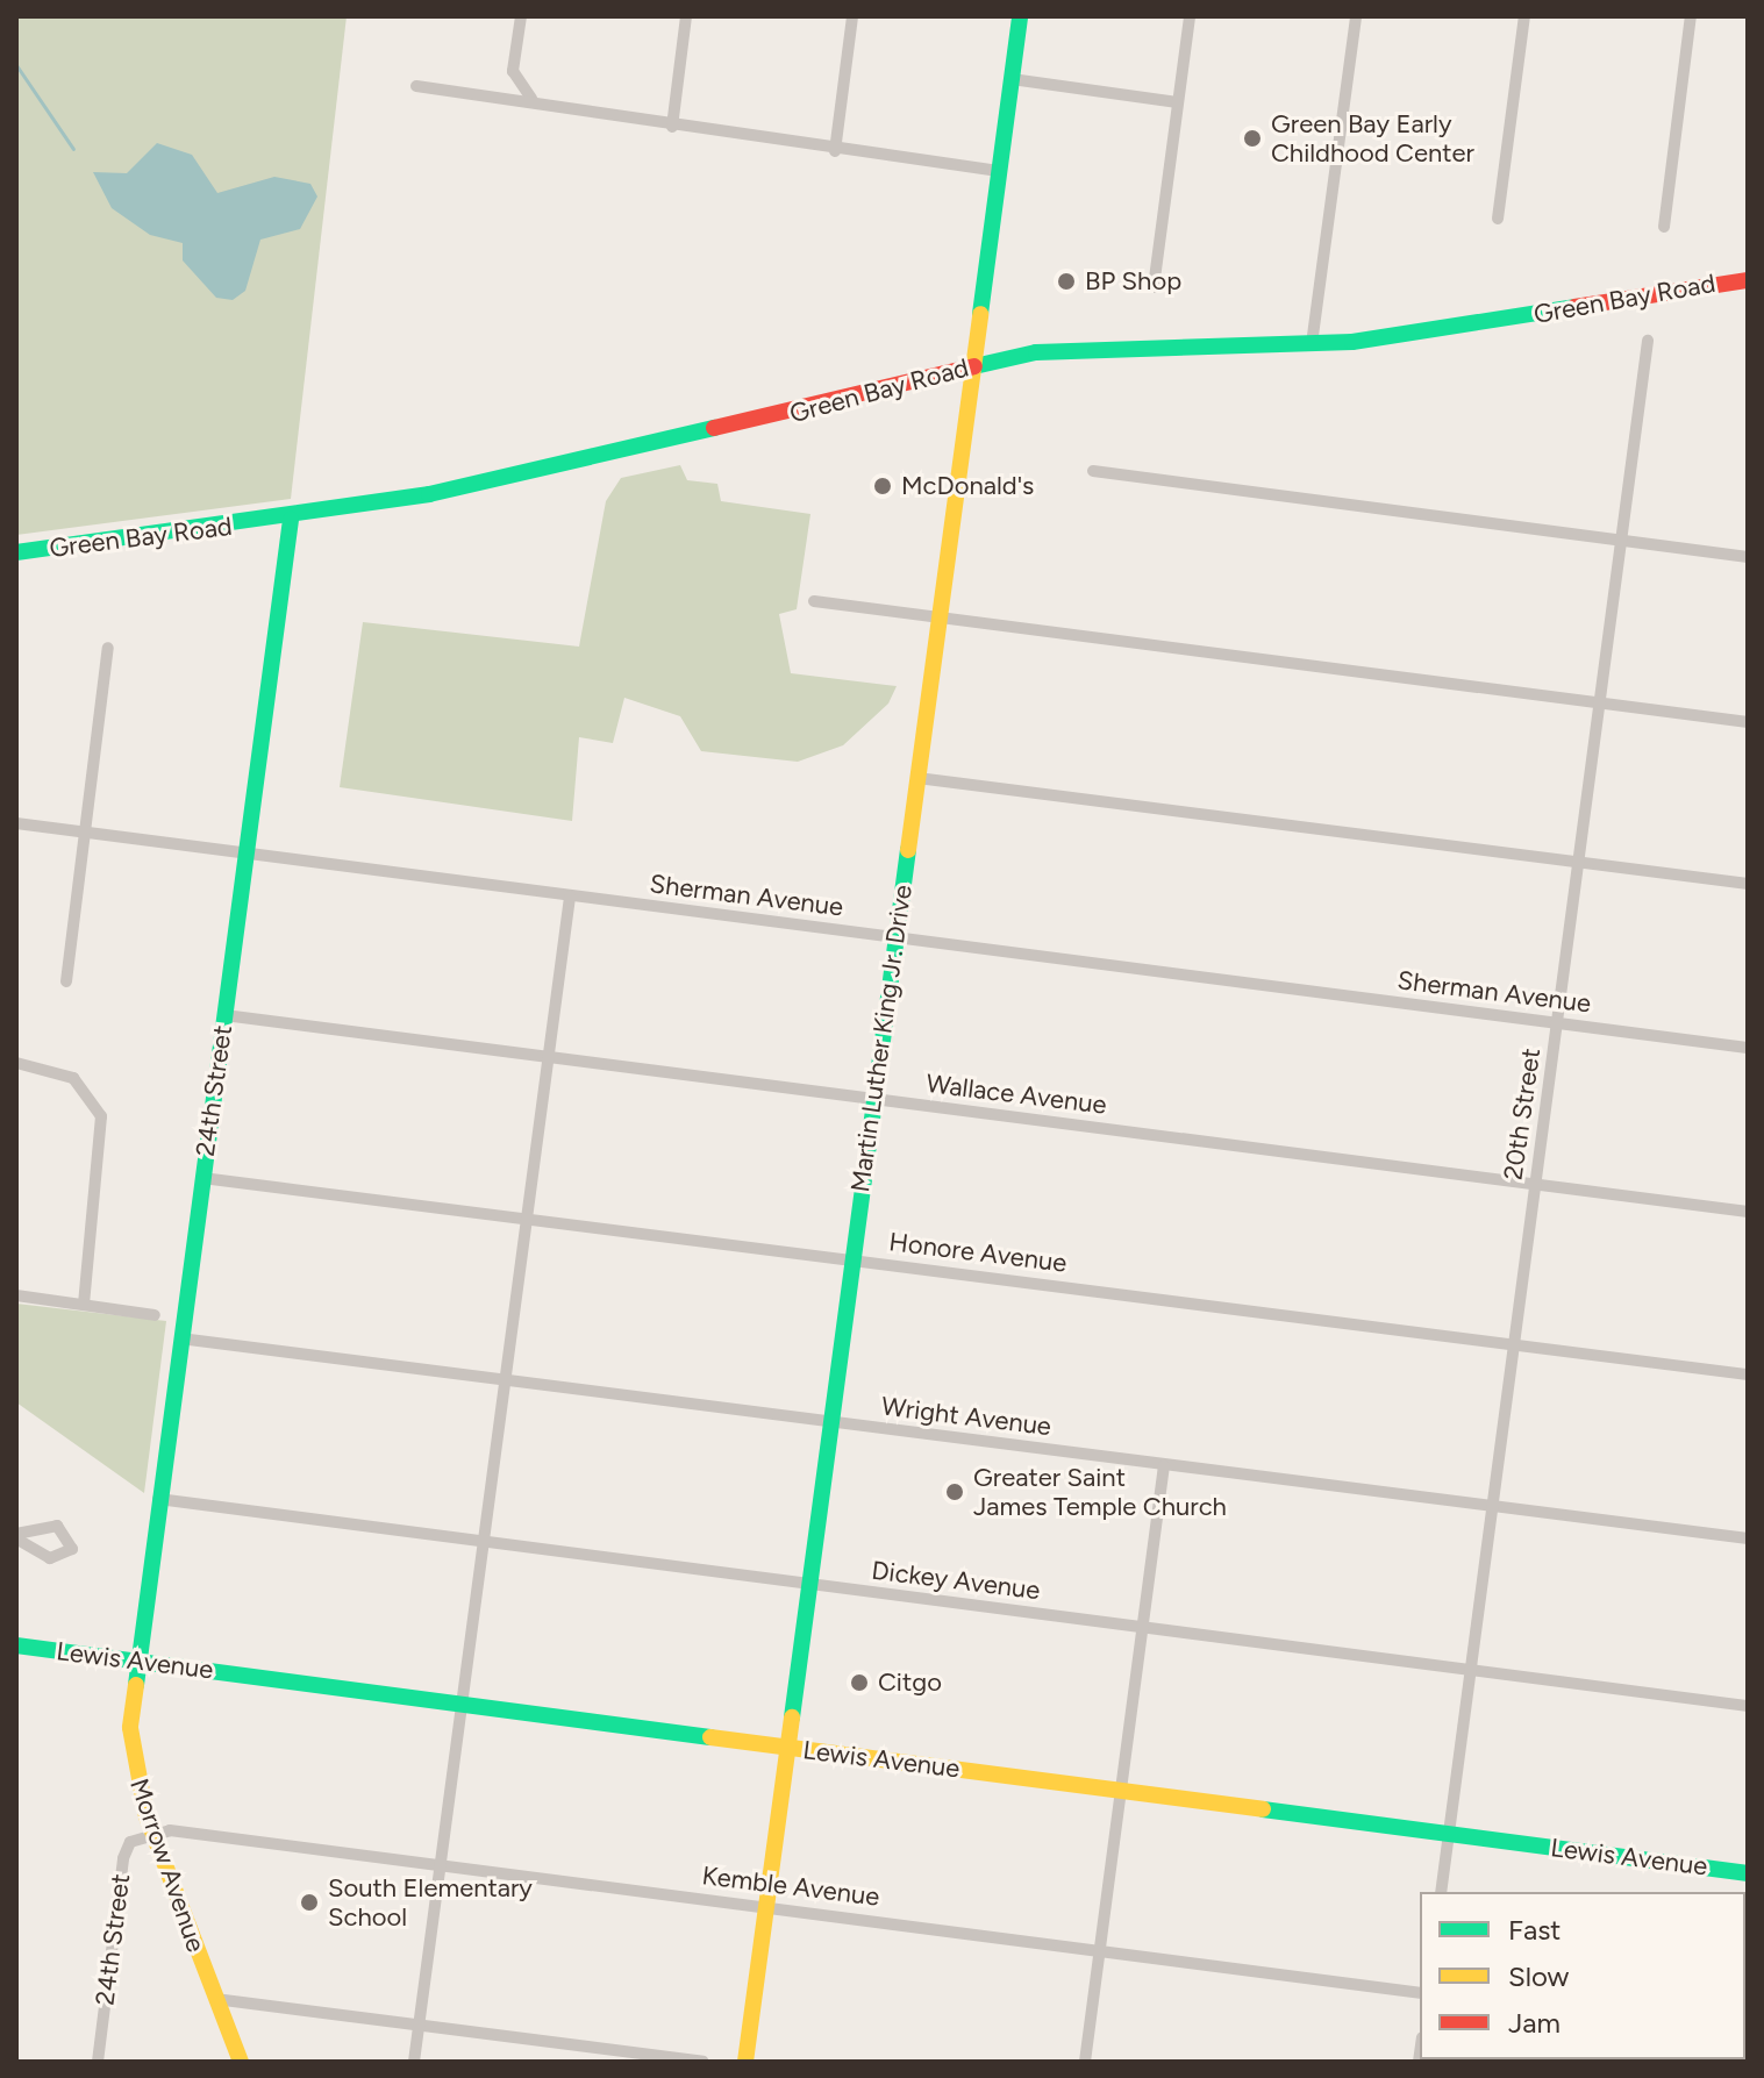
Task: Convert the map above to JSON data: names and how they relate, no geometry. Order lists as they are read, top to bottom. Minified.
{"streets":{"street":["Green Bay Road","Sherman Avenue","Martin Luther King Jr. Drive","24th Street","Wallace Avenue","20th Street","Honore Avenue","Wright Avenue","Dickey Avenue","Lewis Avenue","Morrow Avenue","Kemble Avenue"]},"crossings":[["Green Bay Road","Martin Luther King Jr. Drive"],["Green Bay Road","24th Street"],["Sherman Avenue","Martin Luther King Jr. Drive"],["Sherman Avenue","24th Street"],["Sherman Avenue","20th Street"],["Martin Luther King Jr. Drive","Wallace Avenue"],["Martin Luther King Jr. Drive","Honore Avenue"],["Martin Luther King Jr. Drive","Wright Avenue"],["Martin Luther King Jr. Drive","Dickey Avenue"],["Martin Luther King Jr. Drive","Lewis Avenue"],["Martin Luther King Jr. Drive","Kemble Avenue"],["24th Street","Wallace Avenue"],["24th Street","Honore Avenue"],["24th Street","Wright Avenue"],["24th Street","Dickey Avenue"],["24th Street","Lewis Avenue"],["24th Street","Morrow Avenue"],["24th Street","Kemble Avenue"],["Wallace Avenue","20th Street"],["20th Street","Honore Avenue"],["20th Street","Wright Avenue"],["20th Street","Dickey Avenue"],["20th Street","Lewis Avenue"],["Lewis Avenue","Morrow Avenue"],["Morrow Avenue","Kemble Avenue"]],"places":["Green Bay Early Childhood Center","BP Shop","McDonald's","Greater Saint James Temple Church","Citgo","South Elementary School"],"legend":["Fast","Slow","Jam"]}
